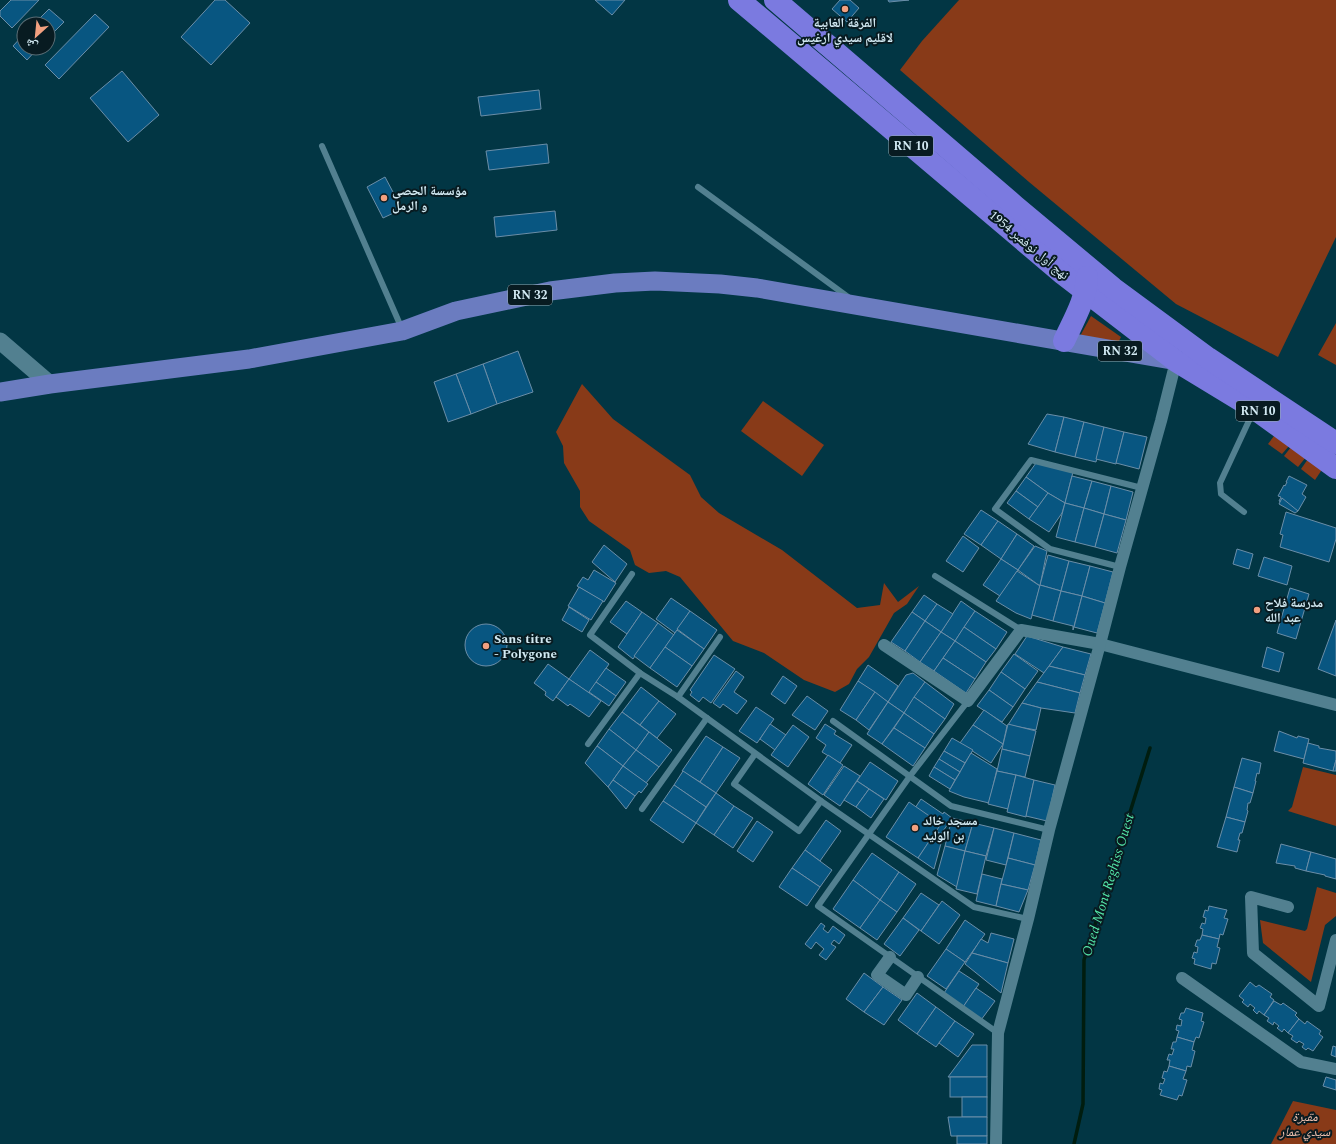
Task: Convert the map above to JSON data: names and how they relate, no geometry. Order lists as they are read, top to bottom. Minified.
{"streets":{"highway":["RN 10","نهج أول نوفمبر 1954"],"main road":["RN 32"]},"crossings":[["نهج أول نوفمبر 1954","RN 32"]],"water":["Oued Mont Reghiss Ouest"],"parks":["مقبرة سيدي عمار"],"places":["الفرقة الغابية لاقليم سيدي ارغيس","مؤسسة الحصى و الرمل","مدرسة فلاح عبد الله","Sans titre - Polygone","مسجد خالد بن الوليد"],"north":"bottom left"}
